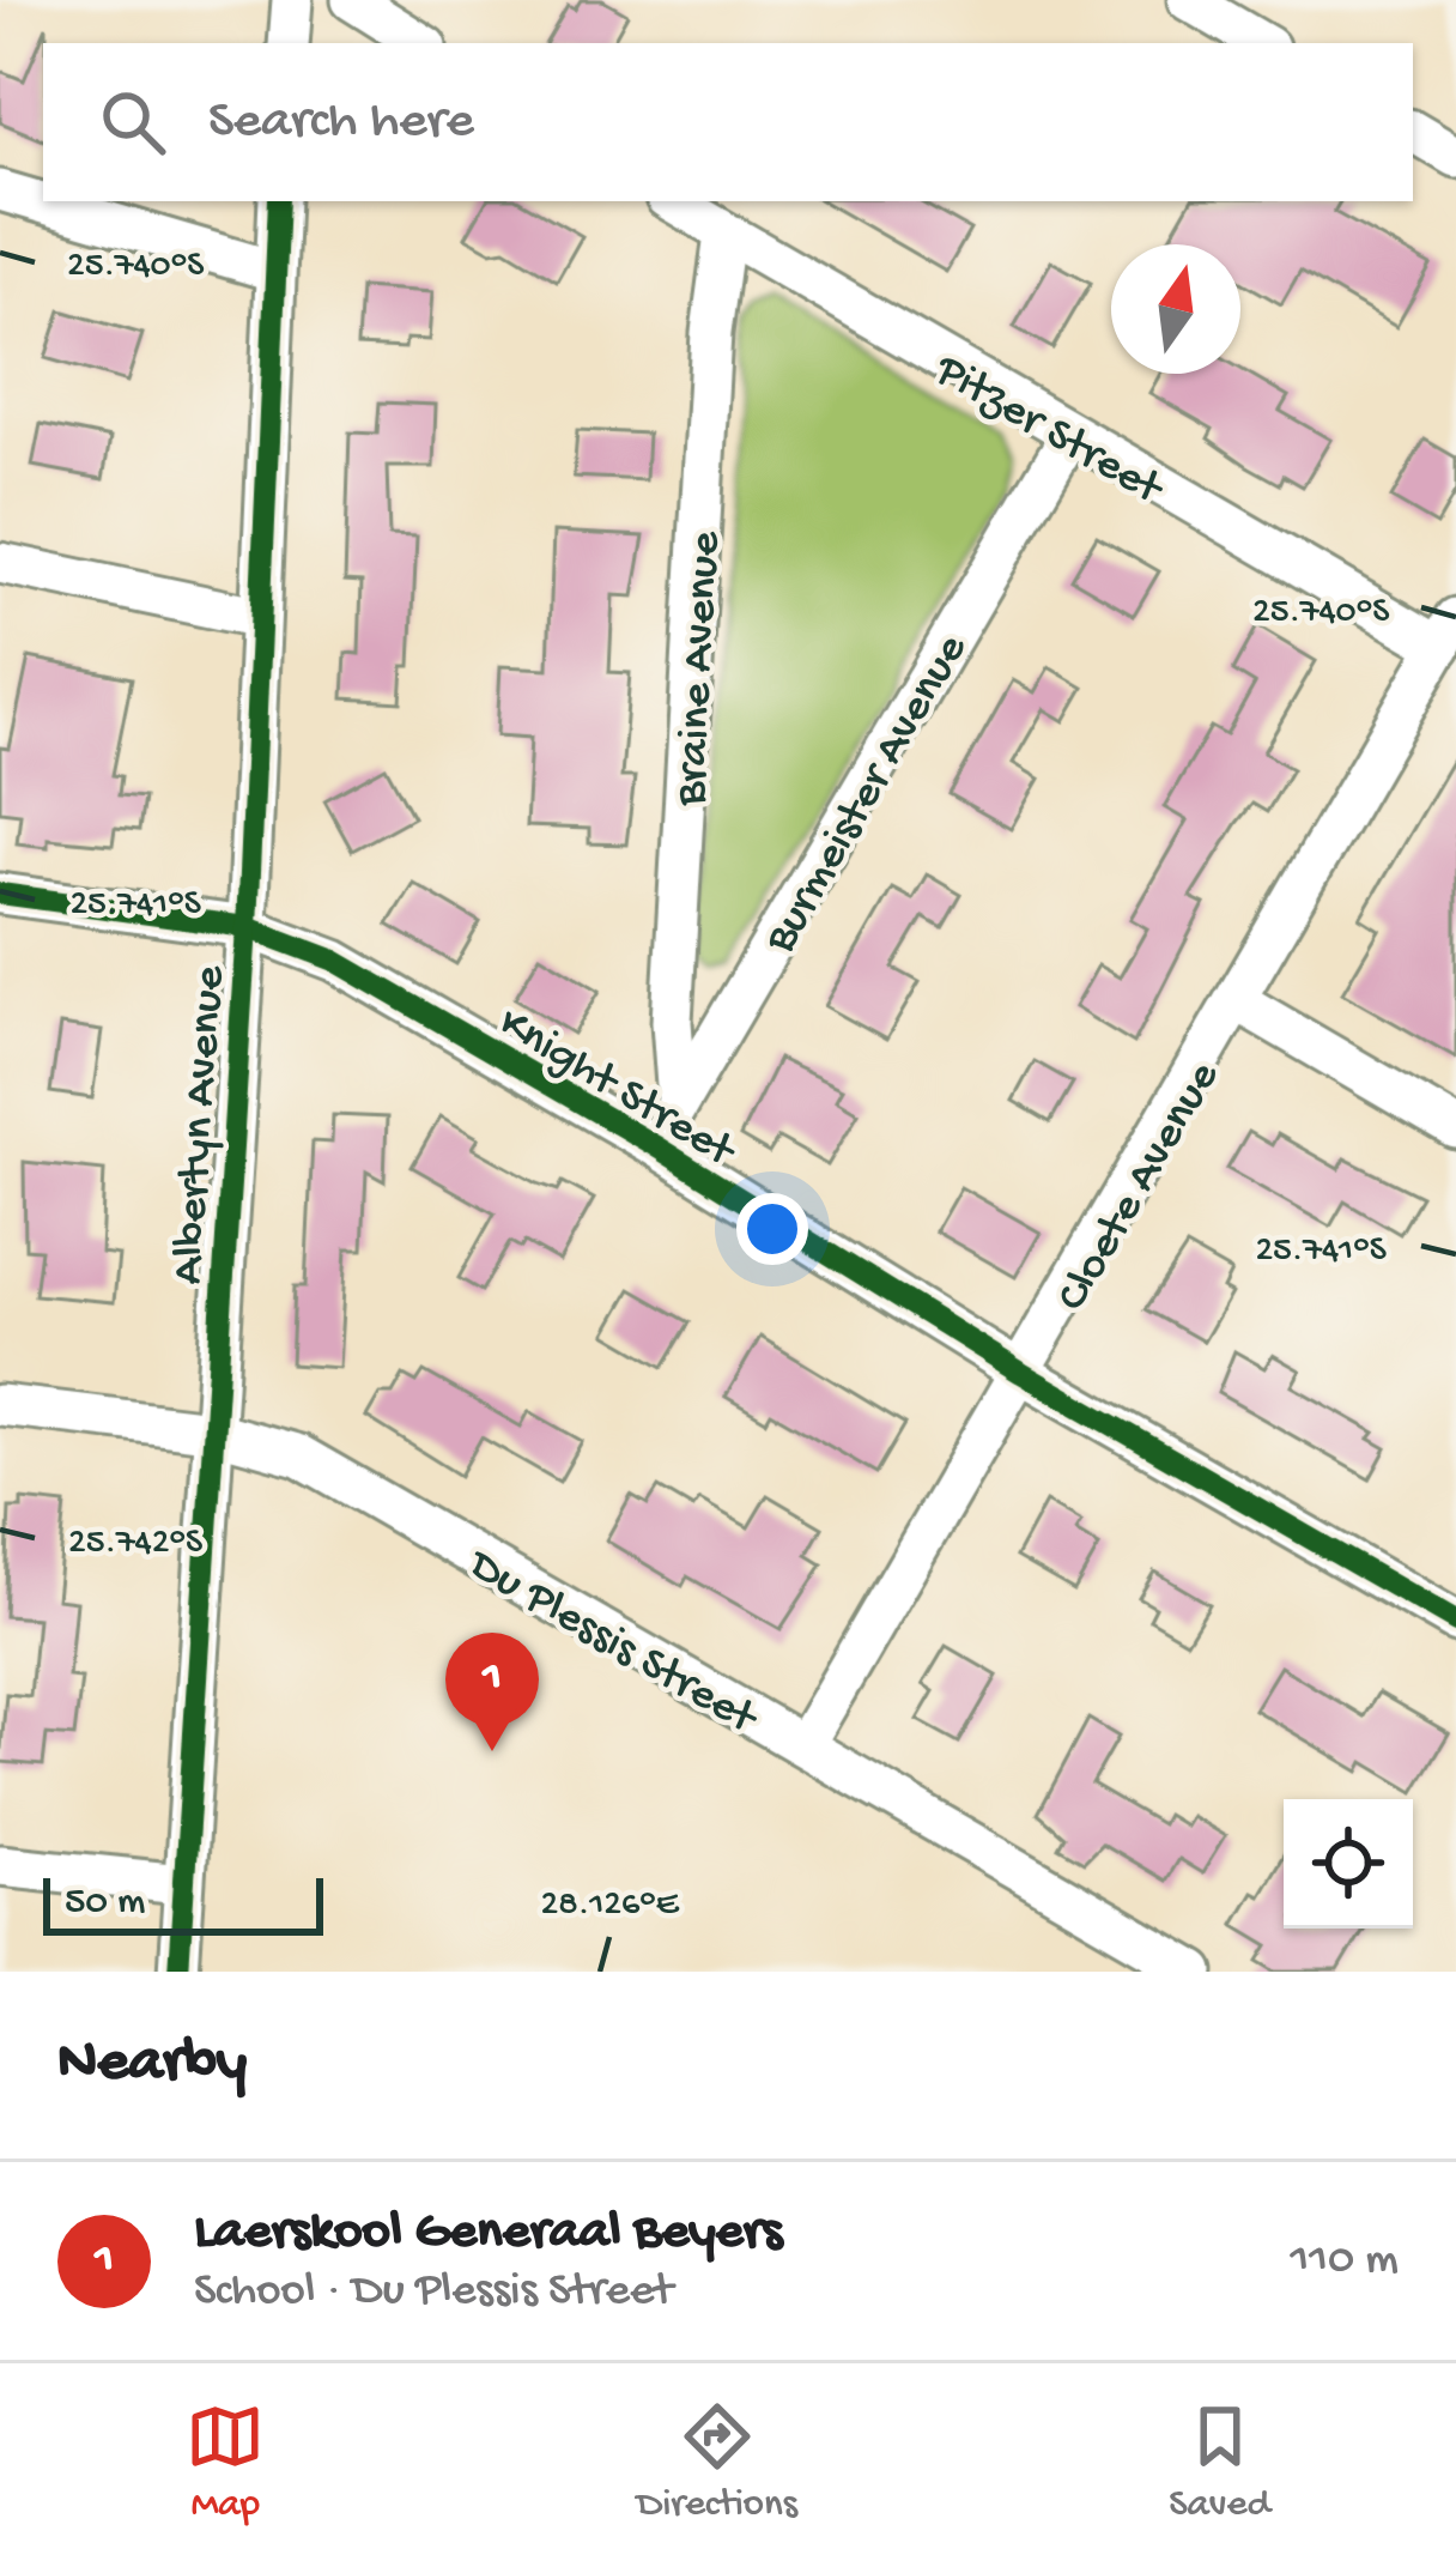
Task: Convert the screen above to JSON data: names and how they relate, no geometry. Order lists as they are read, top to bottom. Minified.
{"streets":{"street":["Pitzer Street","Braine Avenue","Burmeister Avenue","Knight Street","Albertyn Avenue","Cloete Avenue","Du Plessis Street"]},"crossings":[["Pitzer Street","Braine Avenue"],["Pitzer Street","Burmeister Avenue"],["Pitzer Street","Cloete Avenue"],["Braine Avenue","Burmeister Avenue"],["Burmeister Avenue","Knight Street"],["Knight Street","Albertyn Avenue"],["Knight Street","Cloete Avenue"],["Albertyn Avenue","Du Plessis Street"],["Cloete Avenue","Du Plessis Street"]],"scale_bar":"50 m","north":"top","page":{"search":"Search here","pins":"1","scale":"50 m","heading":"Nearby","list":[{"mark":"1","name":"Laerskool Generaal Beyers","note":"School · Du Plessis Street","value":"110 m"}],"nav":["Map","Directions","Saved"]},"coordinates":["25.740°S","25.741°S","25.742°S","28.126°E"]}
